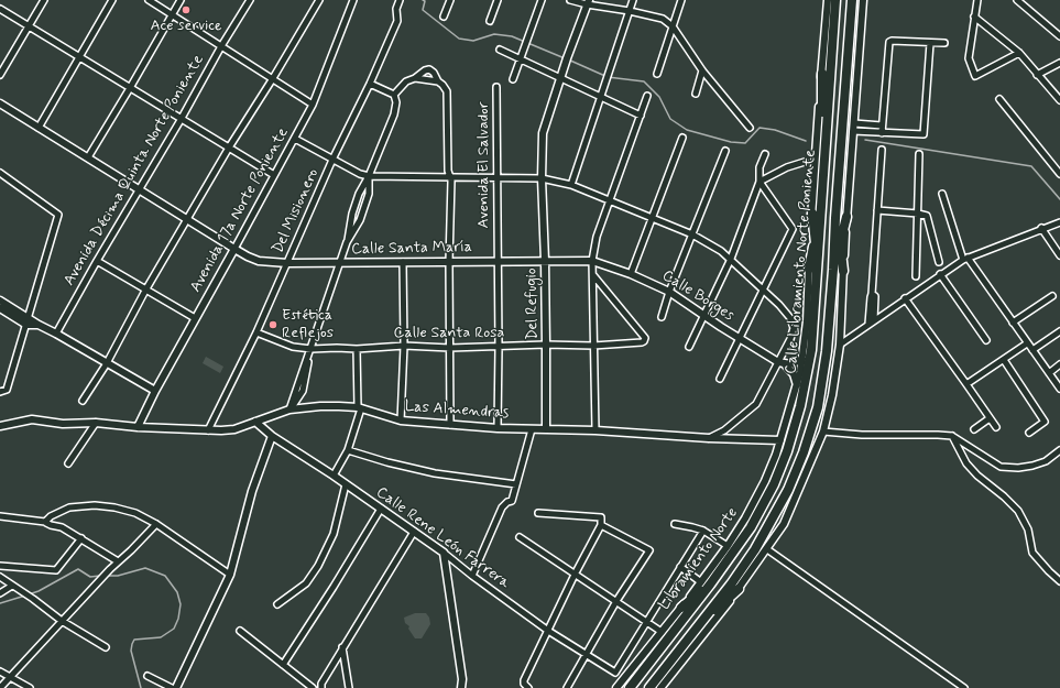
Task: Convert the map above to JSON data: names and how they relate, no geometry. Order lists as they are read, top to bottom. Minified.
{"streets":{"highway":["Calle Libramiento Norte Poniente"],"street":["Avenida El Salvador","Avenida Décima Quinta Norte Poniente","Avenida 17a Norte Poniente","Del Misionero","Calle Santa María","Calle Borges","Del Refugio","Calle Santa Rosa","Las Almendras","Calle Rene León Farrera","Libramiento Norte"]},"crossings":[["Avenida El Salvador","Calle Santa María"],["Avenida El Salvador","Calle Santa Rosa"],["Avenida El Salvador","Las Almendras"],["Avenida Décima Quinta Norte Poniente","Calle Santa María"],["Avenida 17a Norte Poniente","Calle Santa María"],["Avenida 17a Norte Poniente","Las Almendras"],["Del Misionero","Calle Santa María"],["Del Misionero","Calle Santa Rosa"],["Del Misionero","Las Almendras"],["Calle Santa María","Calle Borges"],["Calle Santa María","Del Refugio"],["Calle Libramiento Norte Poniente","Libramiento Norte"],["Calle Borges","Libramiento Norte"],["Del Refugio","Calle Santa Rosa"],["Del Refugio","Las Almendras"],["Las Almendras","Calle Rene León Farrera"],["Las Almendras","Libramiento Norte"]],"places":["Ace service","Estética Reflejos"]}
